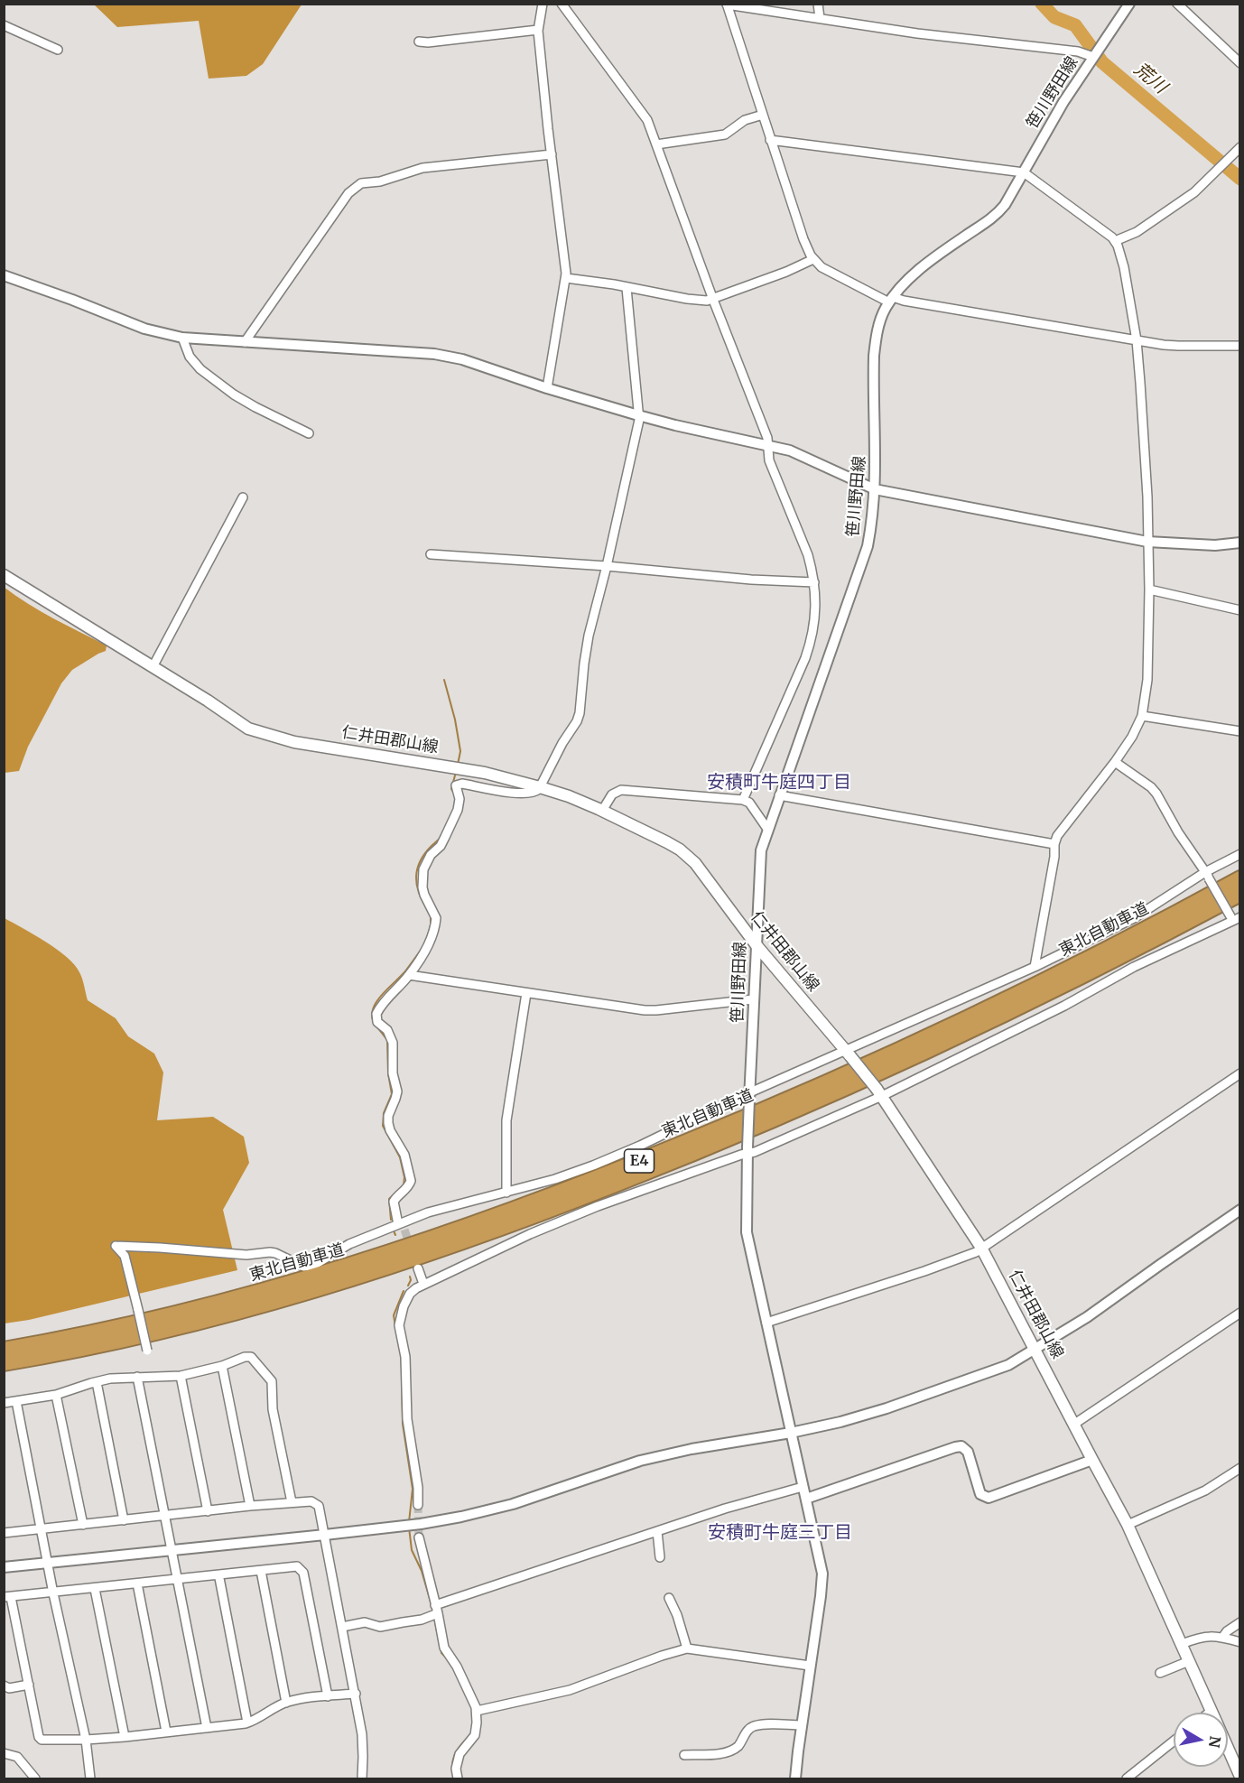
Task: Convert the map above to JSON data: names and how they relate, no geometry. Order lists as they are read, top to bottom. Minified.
{"streets":{"highway":["東北自動車道","E4"],"main road":["仁井田郡山線"],"street":["笹川野田線"]},"crossings":[["笹川野田線","仁井田郡山線"]],"districts":["安積町牛庭四丁目","安積町牛庭三丁目"],"water":["荒川"],"north":"right"}
